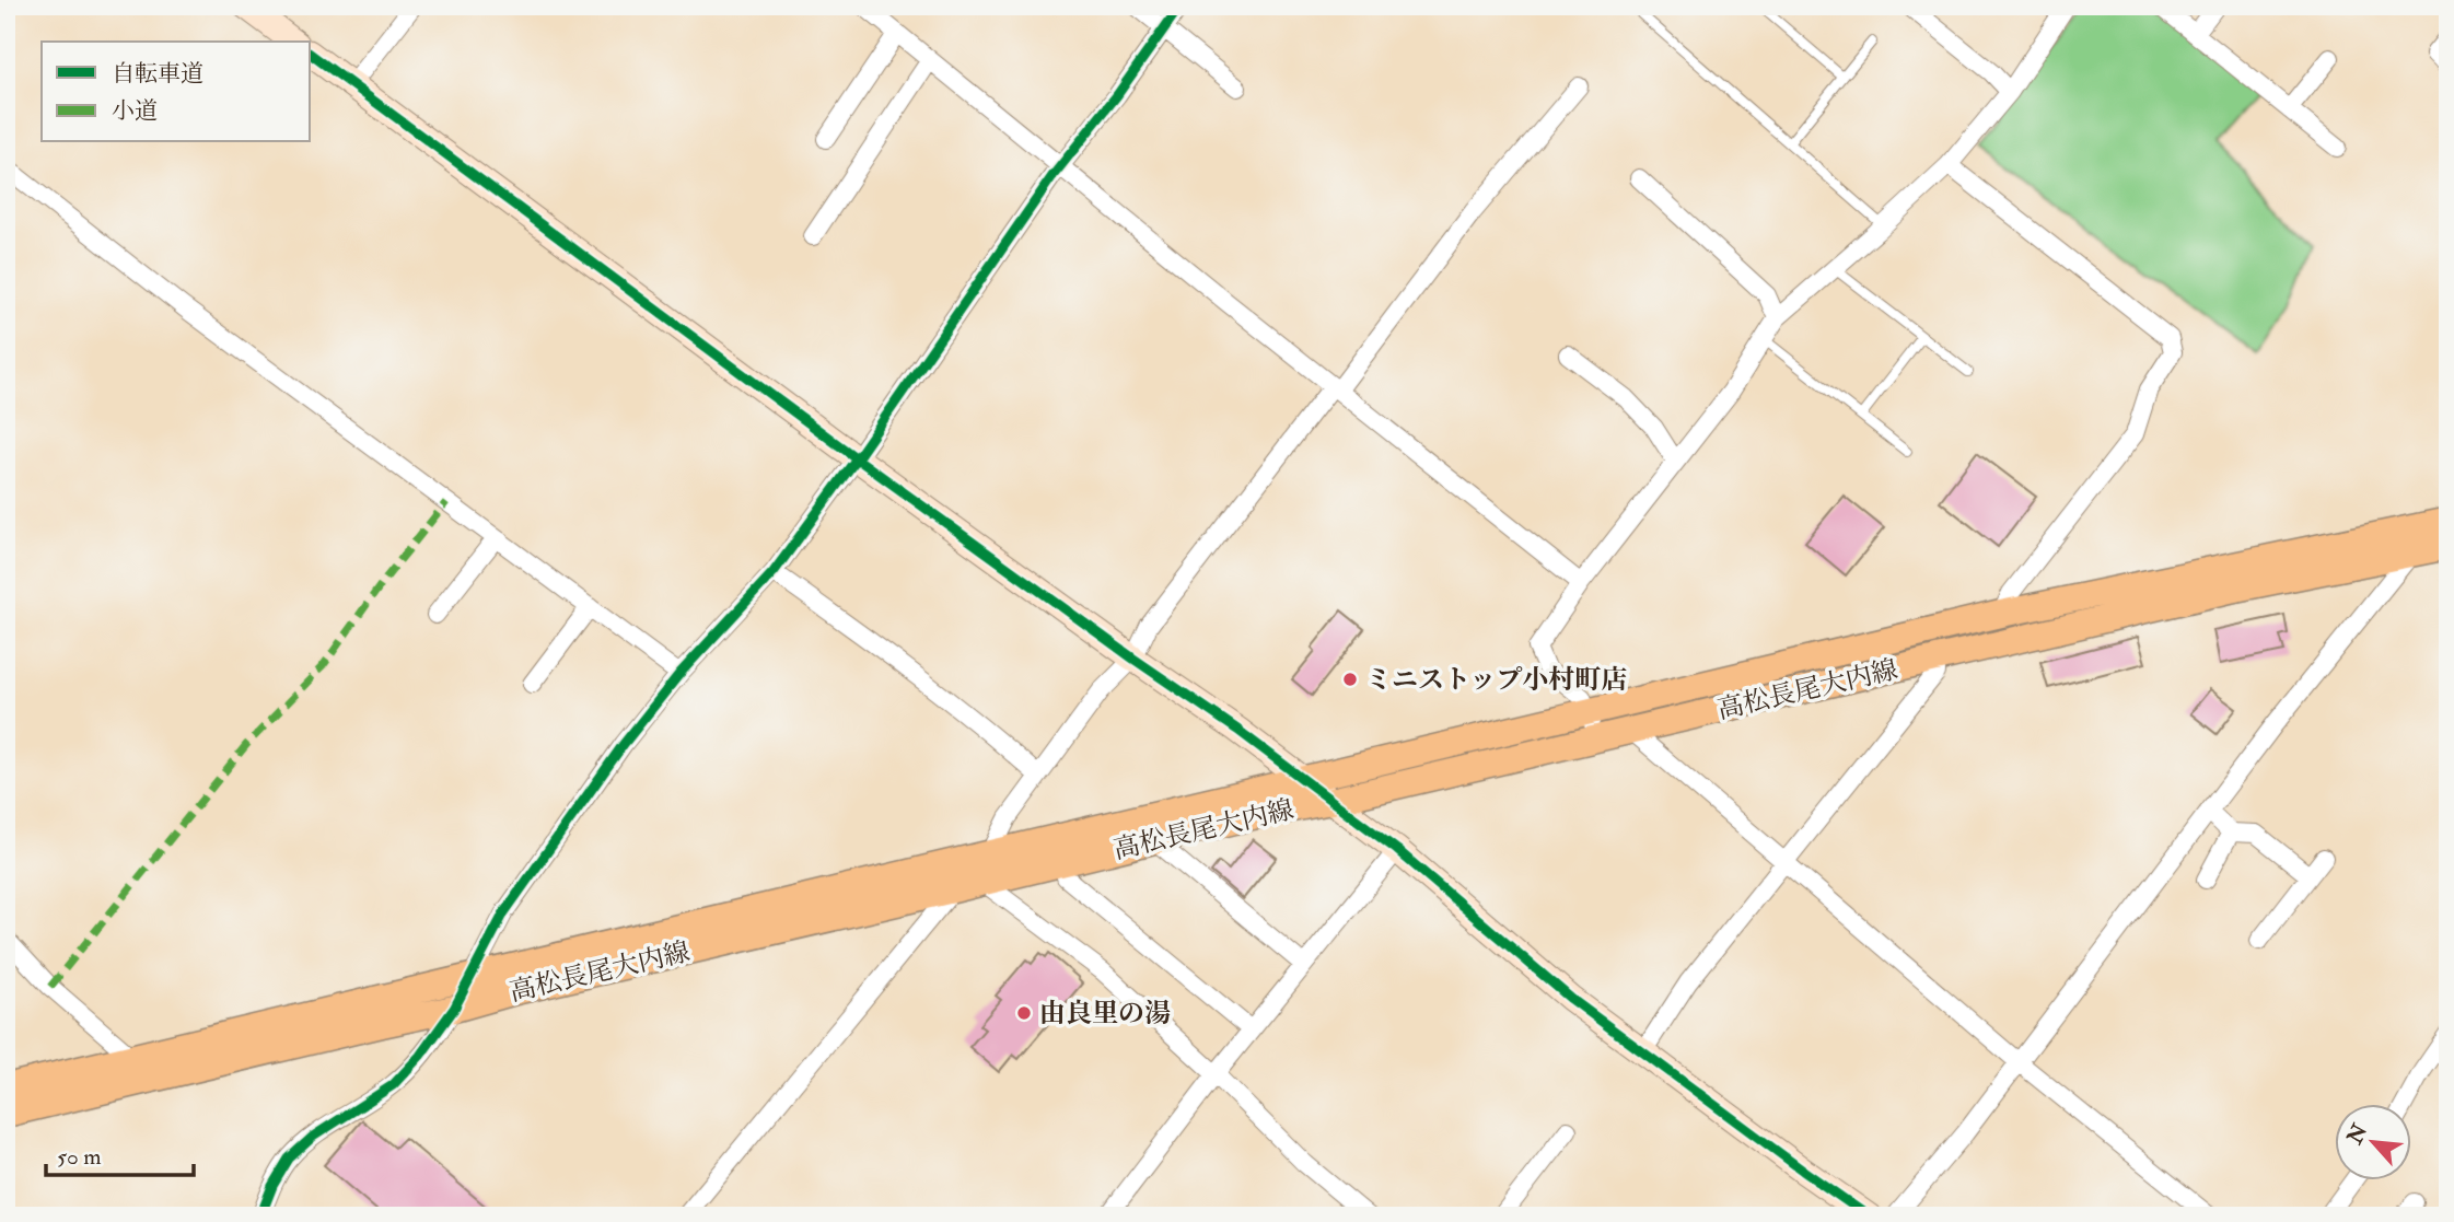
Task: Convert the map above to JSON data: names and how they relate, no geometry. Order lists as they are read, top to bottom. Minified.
{"streets":{"main road":["高松長尾大内線"]},"places":["ミニストップ小村町店","由良里の湯"],"legend":["自転車道","小道"],"scale_bar":"50 m","north":"top left"}
